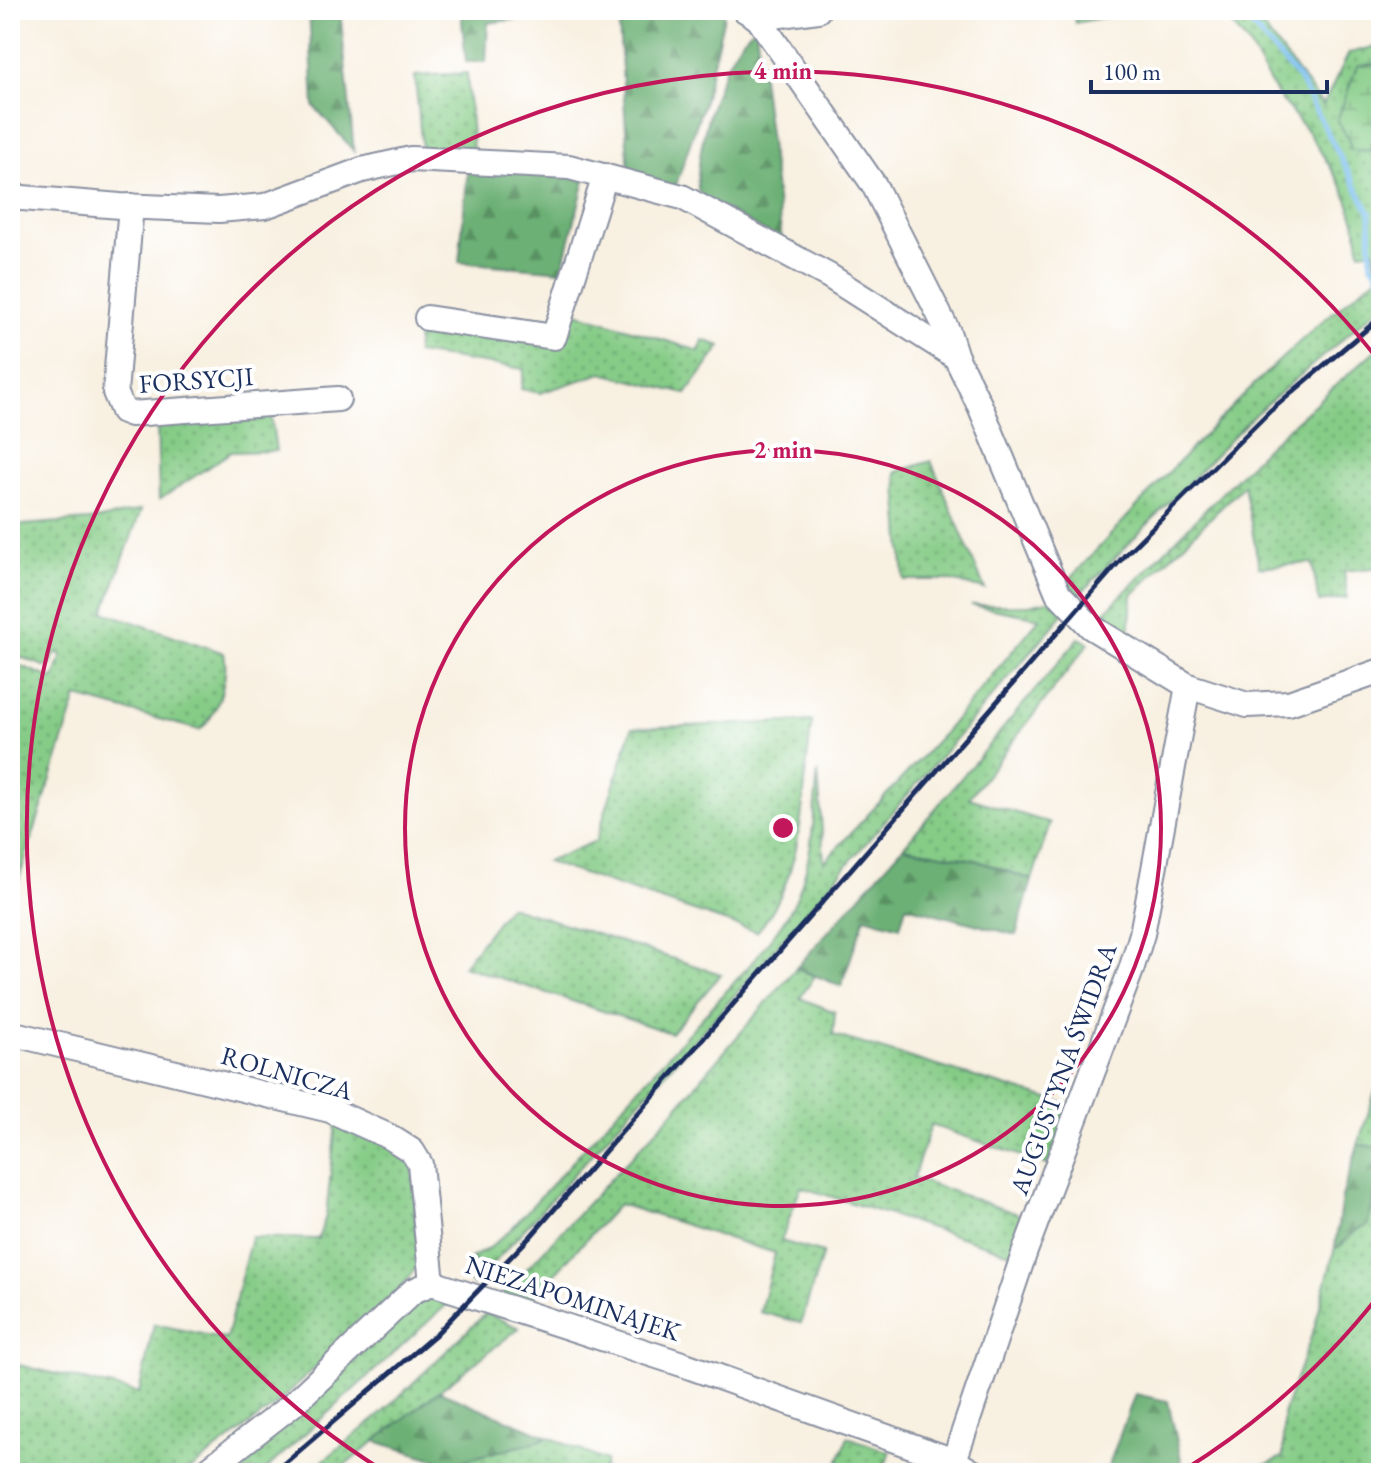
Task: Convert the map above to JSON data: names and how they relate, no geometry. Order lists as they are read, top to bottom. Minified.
{"streets":{"street":["FORSYCJI","AUGUSTYNA ŚWIDRA","ROLNICZA","NIEZAPOMINAJEK"]},"crossings":[["AUGUSTYNA ŚWIDRA","NIEZAPOMINAJEK"],["ROLNICZA","NIEZAPOMINAJEK"]],"scale_bar":"100 m","rings":["4 min","2 min"]}
